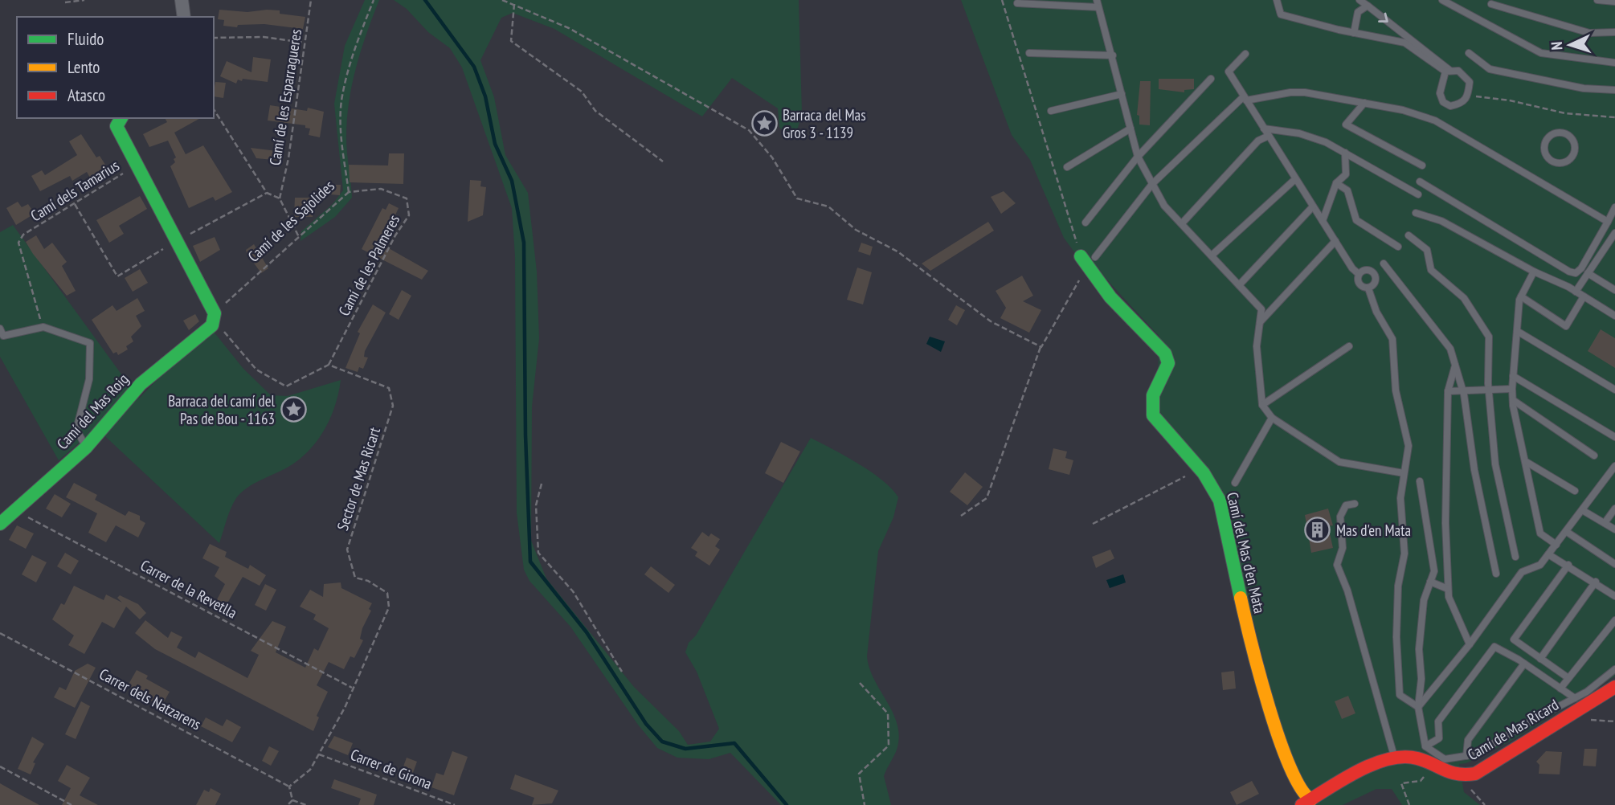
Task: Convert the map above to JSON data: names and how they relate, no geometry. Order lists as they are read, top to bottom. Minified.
{"streets":{"street":["Camí del Mas Roig","Camí del Mas d'en Mata","Camí de Mas Ricard"],"path":["Camí de les Esparragueres","Camí dels Tamarius","Camí de les Sajolides","Camí de les Palmeres","Sector de Mas Ricart","Carrer de la Revetlla","Carrer dels Natzarens","Carrer de Girona"]},"crossings":[["Camí de les Sajolides","Camí de les Palmeres"],["Camí de les Sajolides","Camí del Mas Roig"],["Camí de les Palmeres","Sector de Mas Ricart"],["Camí del Mas Roig","Carrer de la Revetlla"],["Sector de Mas Ricart","Carrer de la Revetlla"],["Sector de Mas Ricart","Carrer dels Natzarens"],["Sector de Mas Ricart","Carrer de Girona"],["Camí del Mas d'en Mata","Camí de Mas Ricard"]],"places":{"place":["Barraca del Mas Gros 3 - 1139","Barraca del camí del Pas de Bou - 1163"],"building":["Mas d'en Mata"]},"legend":["Fluido","Lento","Atasco"],"north":"left"}
